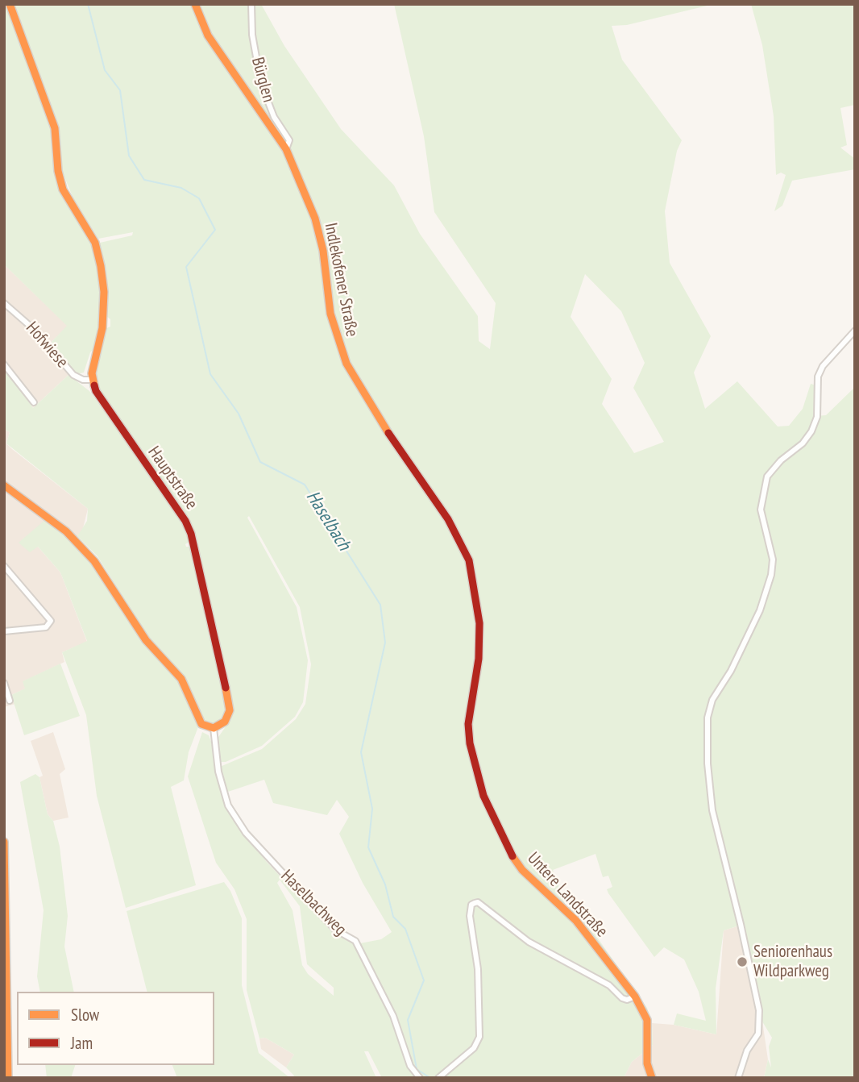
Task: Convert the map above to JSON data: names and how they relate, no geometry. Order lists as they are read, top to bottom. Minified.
{"streets":{"street":["Bürglen","Indlekofener Straße","Hofwiese","Hauptstraße","Untere Landstraße","Haselbachweg"]},"crossings":[["Bürglen","Indlekofener Straße"],["Indlekofener Straße","Untere Landstraße"],["Hofwiese","Hauptstraße"],["Hauptstraße","Haselbachweg"]],"water":["Haselbach"],"places":["Seniorenhaus Wildparkweg"],"legend":["Slow","Jam"]}
